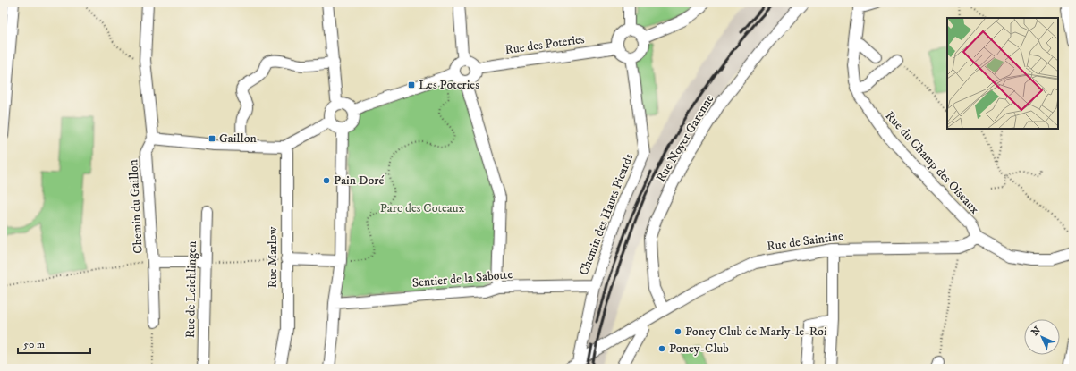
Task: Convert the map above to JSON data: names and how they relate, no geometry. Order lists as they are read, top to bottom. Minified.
{"streets":{"street":["Rue des Poteries","Rue Noyer Garenne","Rue du Champ des Oiseaux","Chemin du Gaillon","Chemin des Hauts Picards","Rue de Saintine","Rue Marlow","Sentier de la Sabotte","Rue de Leichlingen"]},"crossings":[["Rue des Poteries","Chemin des Hauts Picards"],["Rue Noyer Garenne","Rue de Saintine"],["Rue du Champ des Oiseaux","Rue de Saintine"],["Chemin des Hauts Picards","Rue de Saintine"],["Chemin des Hauts Picards","Sentier de la Sabotte"]],"parks":["Parc des Coteaux"],"places":{"transit":["Les Poteries","Gaillon"],"other":["Pain Doré","Poney Club de Marly-le-Roi","Poney-Club"]},"scale_bar":"50 m","north":"top left"}
